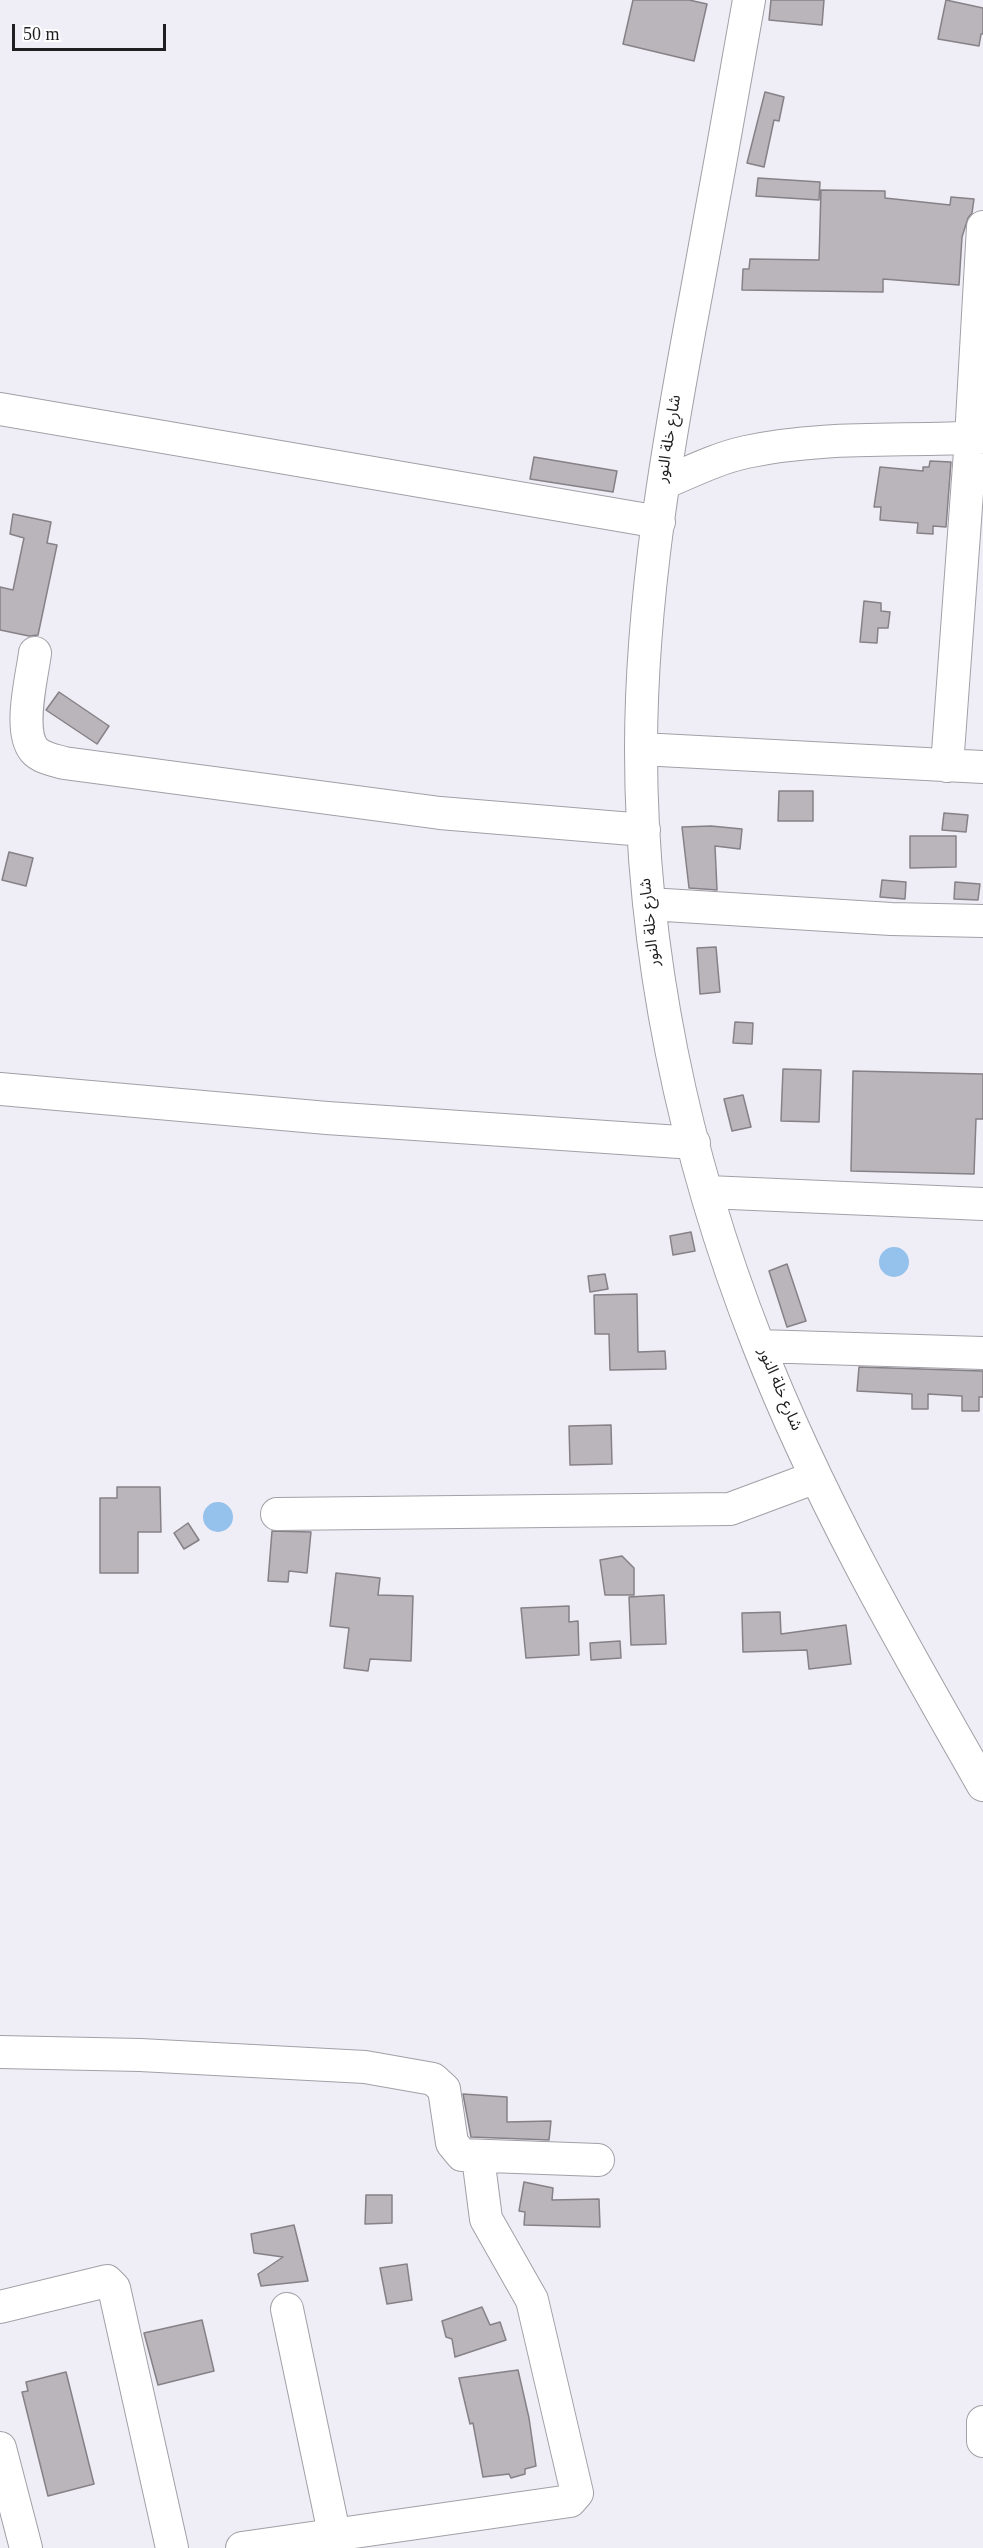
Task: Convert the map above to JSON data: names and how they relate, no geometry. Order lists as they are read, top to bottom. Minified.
{"streets":{"street":["شارع خلة النور"]},"scale_bar":"50 m"}
